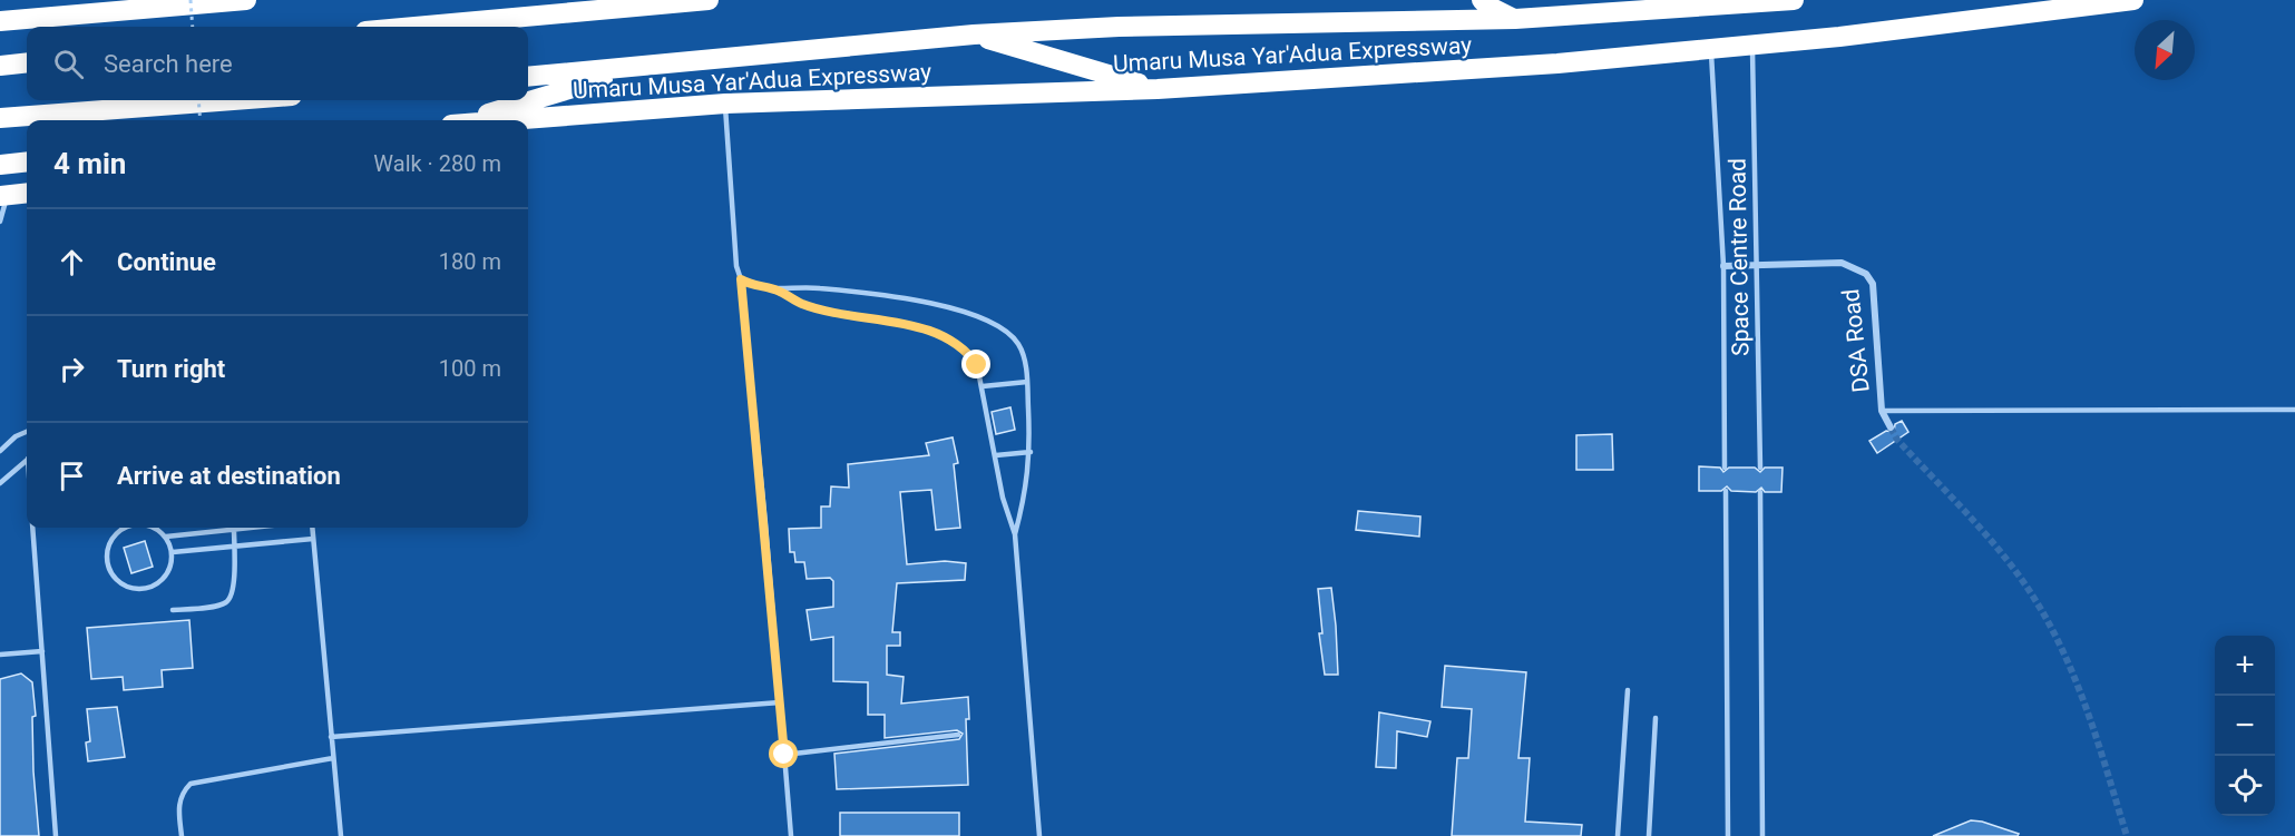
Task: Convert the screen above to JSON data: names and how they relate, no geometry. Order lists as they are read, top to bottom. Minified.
{"streets":{"highway":["Umaru Musa Yar'Adua Expressway"],"street":["DSA Road"],"lane":["Space Centre Road"]},"crossings":[["Umaru Musa Yar'Adua Expressway","Space Centre Road"],["Space Centre Road","DSA Road"]],"north":"bottom left","page":{"search":"Search here","heading":["4 min","Walk · 280 m"],"list":[["Continue","180 m"],["Turn right","100 m"],"Arrive at destination"],"map_buttons":["+","−"]}}
